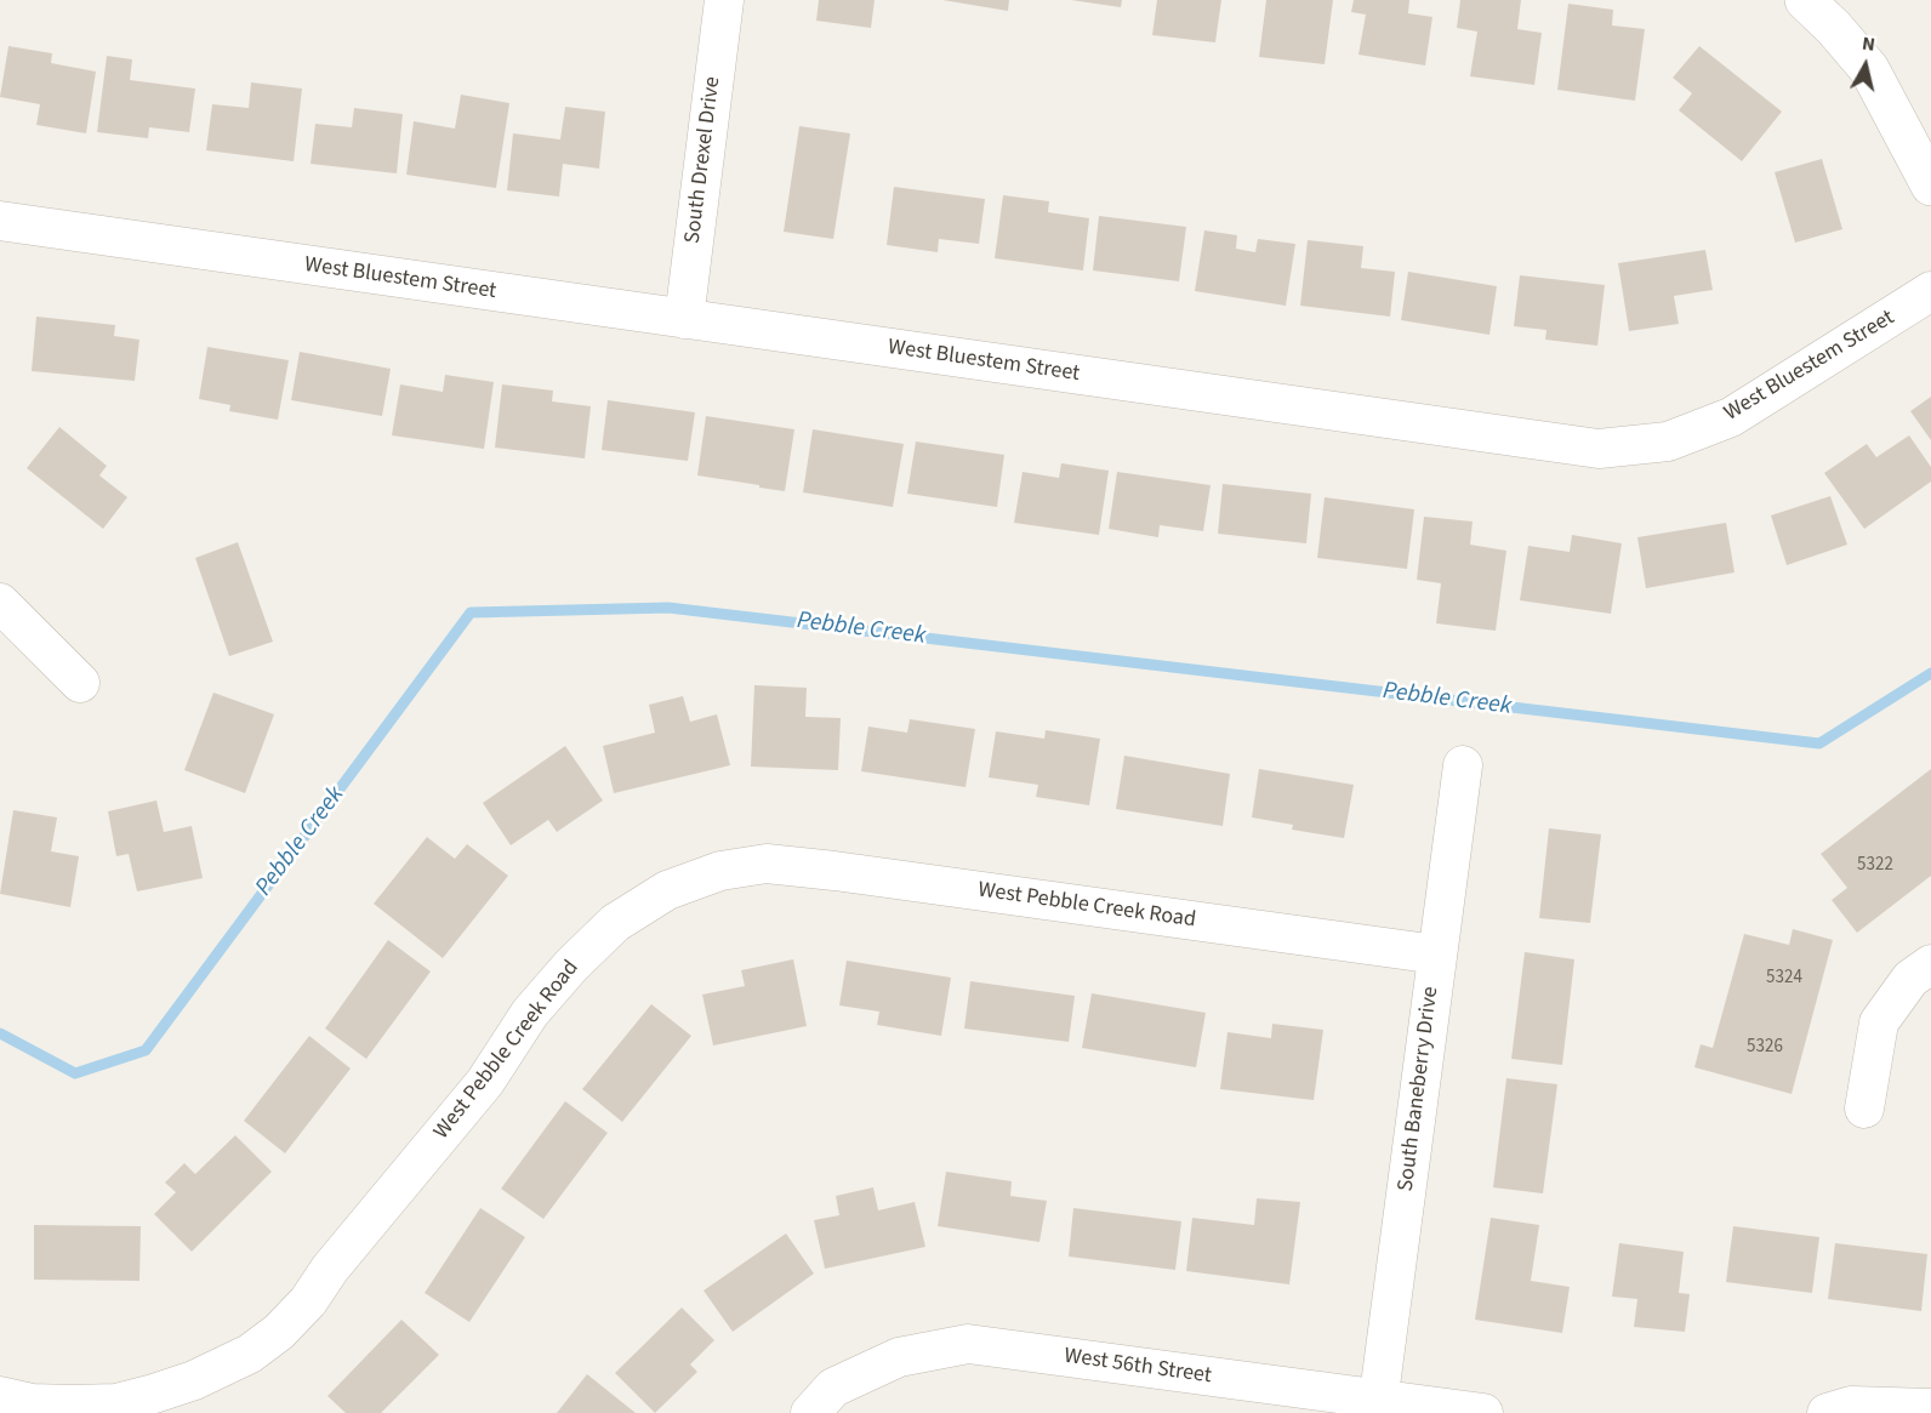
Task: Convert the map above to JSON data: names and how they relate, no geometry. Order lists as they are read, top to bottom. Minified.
{"streets":{"street":["South Drexel Drive","West Bluestem Street","West Pebble Creek Road","South Baneberry Drive","West 56th Street"]},"crossings":[["South Drexel Drive","West Bluestem Street"],["West Pebble Creek Road","South Baneberry Drive"],["South Baneberry Drive","West 56th Street"]],"water":["Pebble Creek"],"house_numbers":["5322","5324","5326"],"north":"top"}
